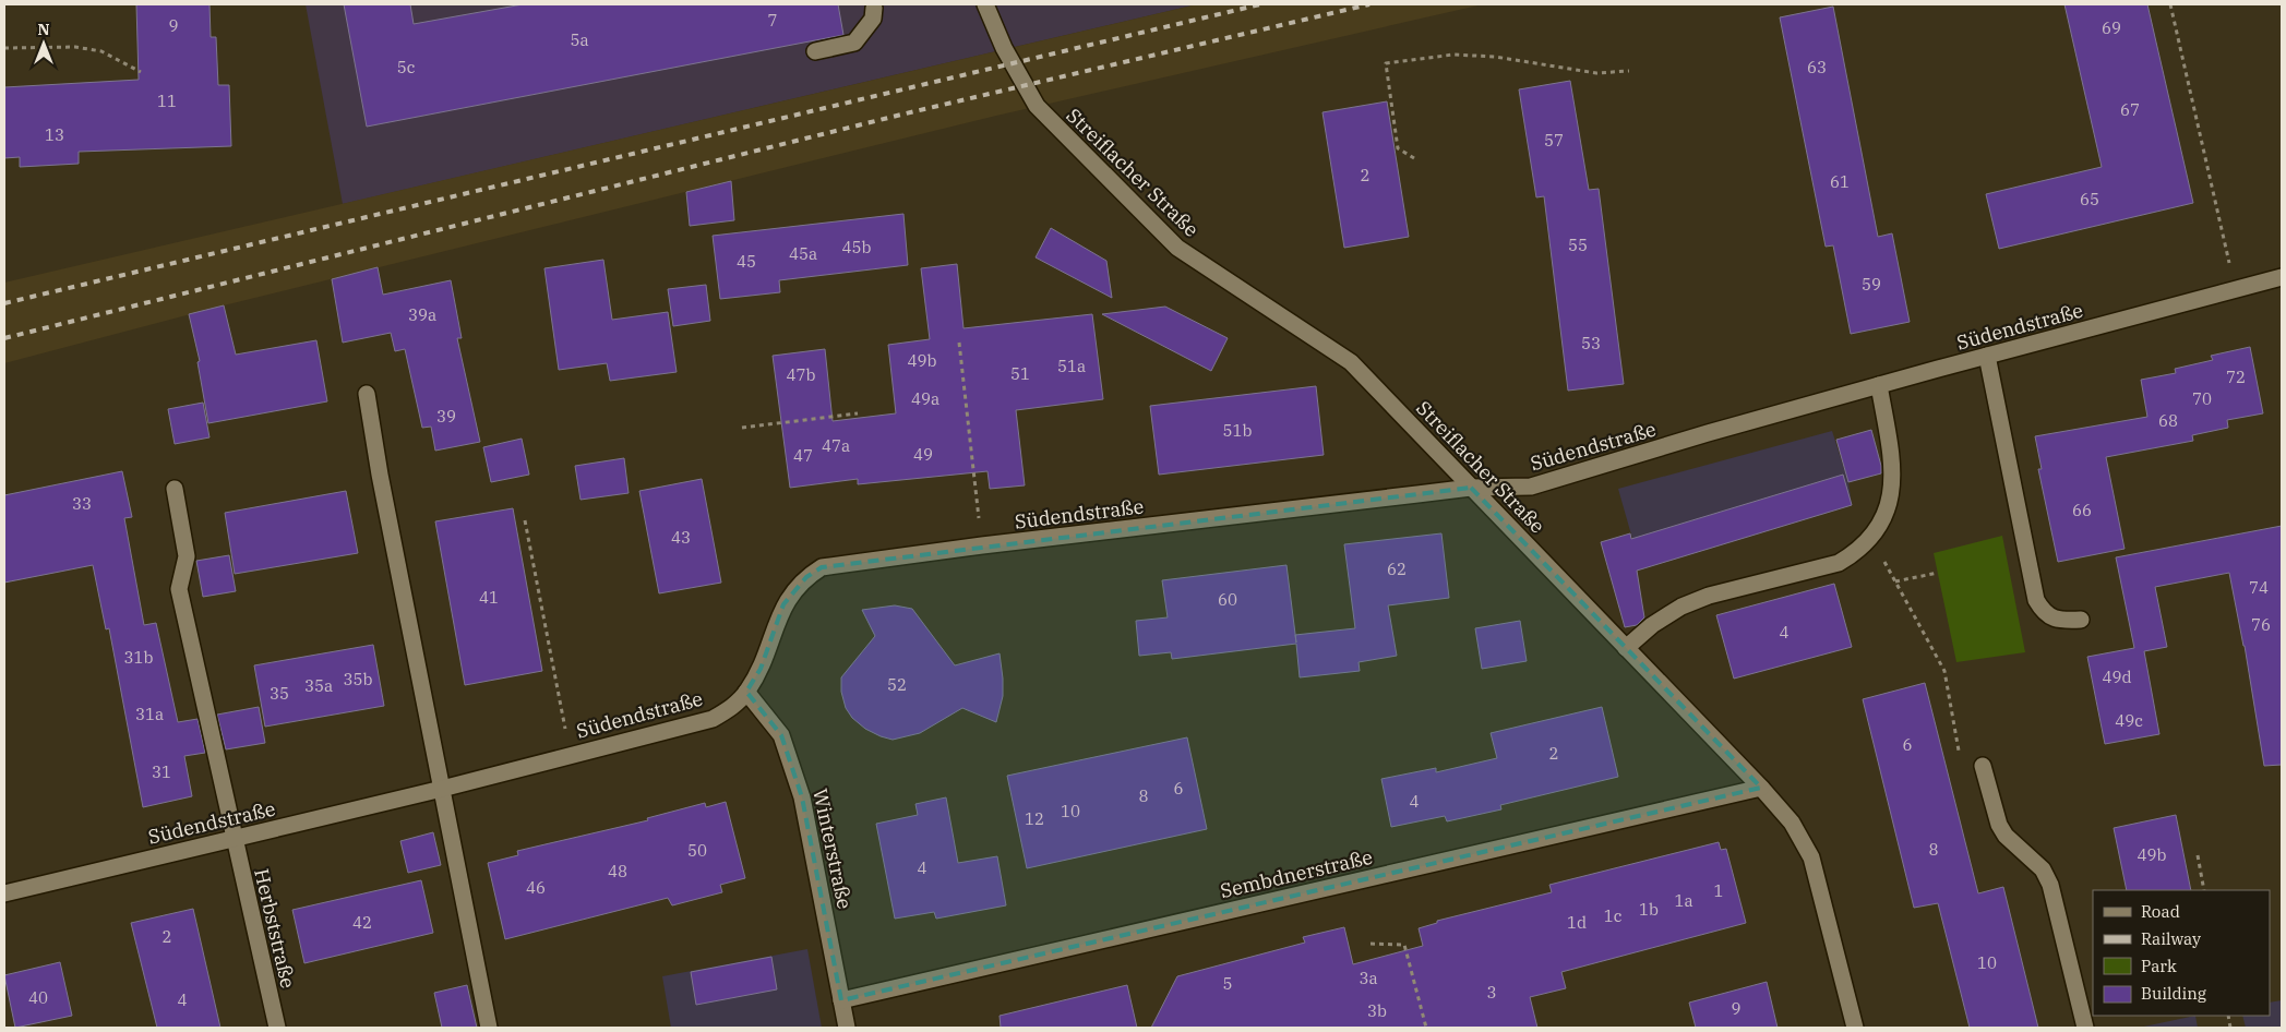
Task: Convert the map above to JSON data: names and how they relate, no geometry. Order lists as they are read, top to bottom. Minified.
{"streets":{"street":["Streiflacher Straße","Südendstraße","Winterstraße","Sembdnerstraße","Herbststraße"]},"crossings":[["Streiflacher Straße","Südendstraße"],["Streiflacher Straße","Sembdnerstraße"],["Südendstraße","Winterstraße"],["Südendstraße","Herbststraße"],["Winterstraße","Sembdnerstraße"]],"house_numbers":["7","9","69","5a","5c","63","11","67","13","57","2","61","65","55","45b","45a","45","59","39a","53","49b","51a","51","47b","72","49a","70","39","68","51b","47a","49","47","33","66","43","62","74","41","60","76","4","31b","49d","35b","52","35a","35","31a","49c","6","2","31","6","8","4","10","12","8","50","49b","4","48","46","1","1a","1b","1c","42","1d","2","10","3a","5","3","40","4","9","3b"],"legend":["Road","Railway","Park","Building"],"north":"top"}
